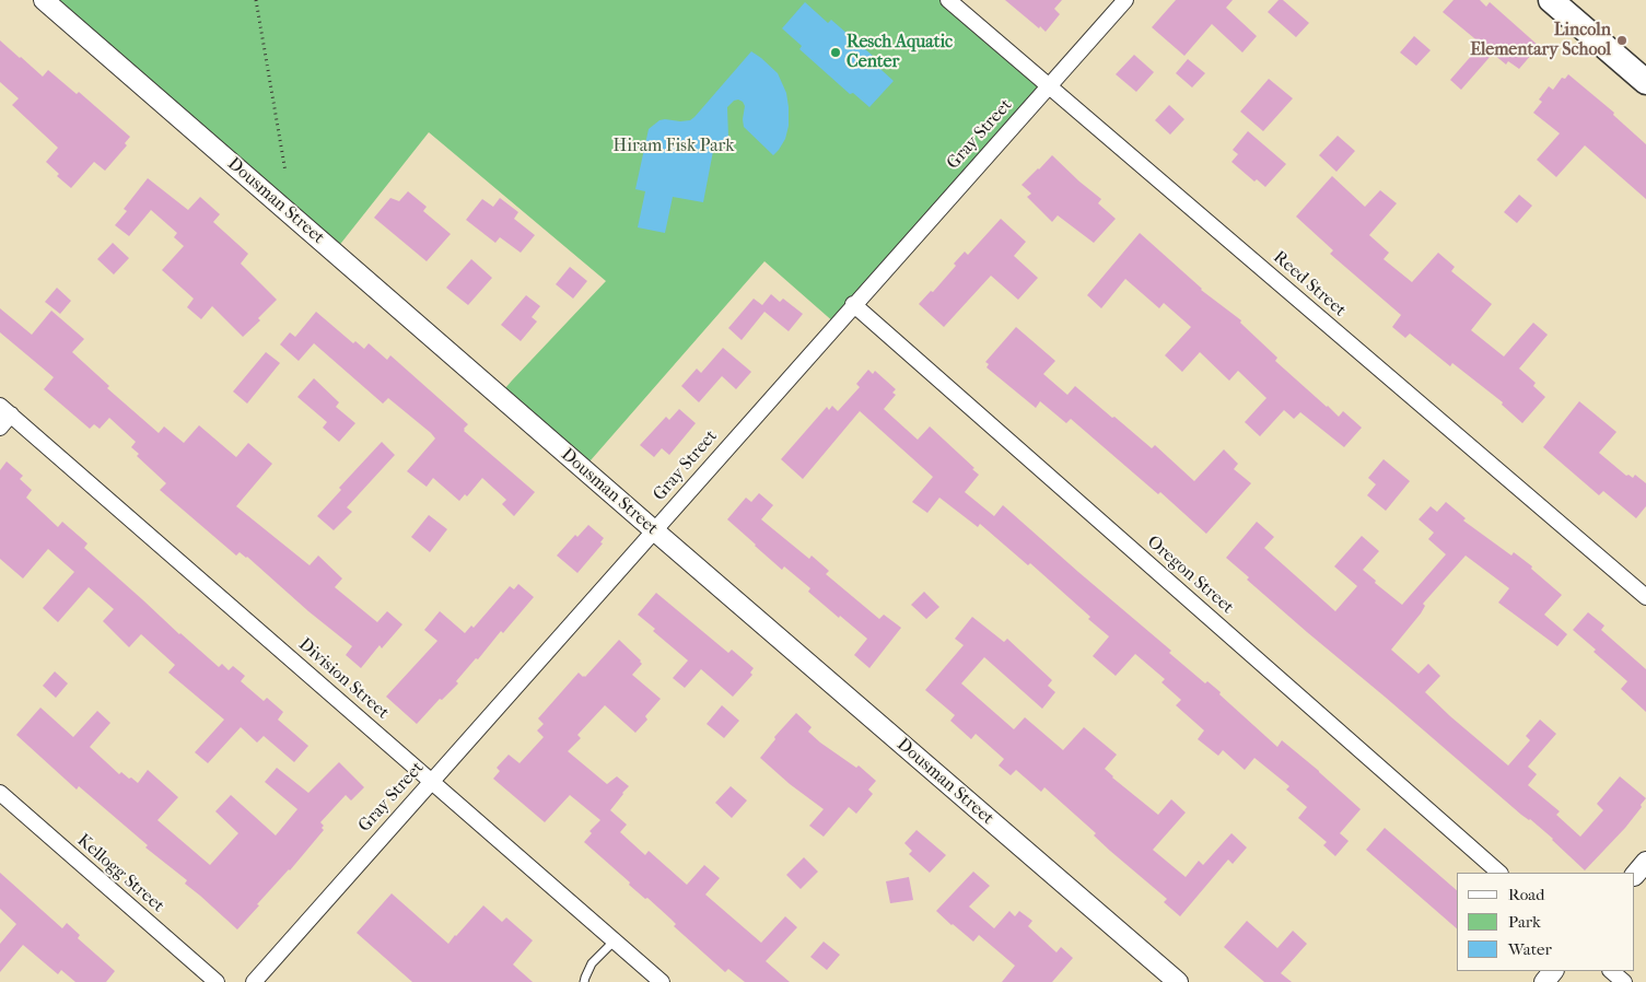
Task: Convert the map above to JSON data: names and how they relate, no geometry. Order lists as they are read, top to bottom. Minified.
{"streets":{"street":["Gray Street","Dousman Street","Reed Street","Oregon Street","Division Street","Kellogg Street"]},"crossings":[["Gray Street","Dousman Street"],["Gray Street","Reed Street"],["Gray Street","Oregon Street"],["Gray Street","Division Street"]],"parks":["Hiram Fisk Park"],"places":["Lincoln Elementary School","Resch Aquatic Center"],"legend":["Road","Park","Water"]}
